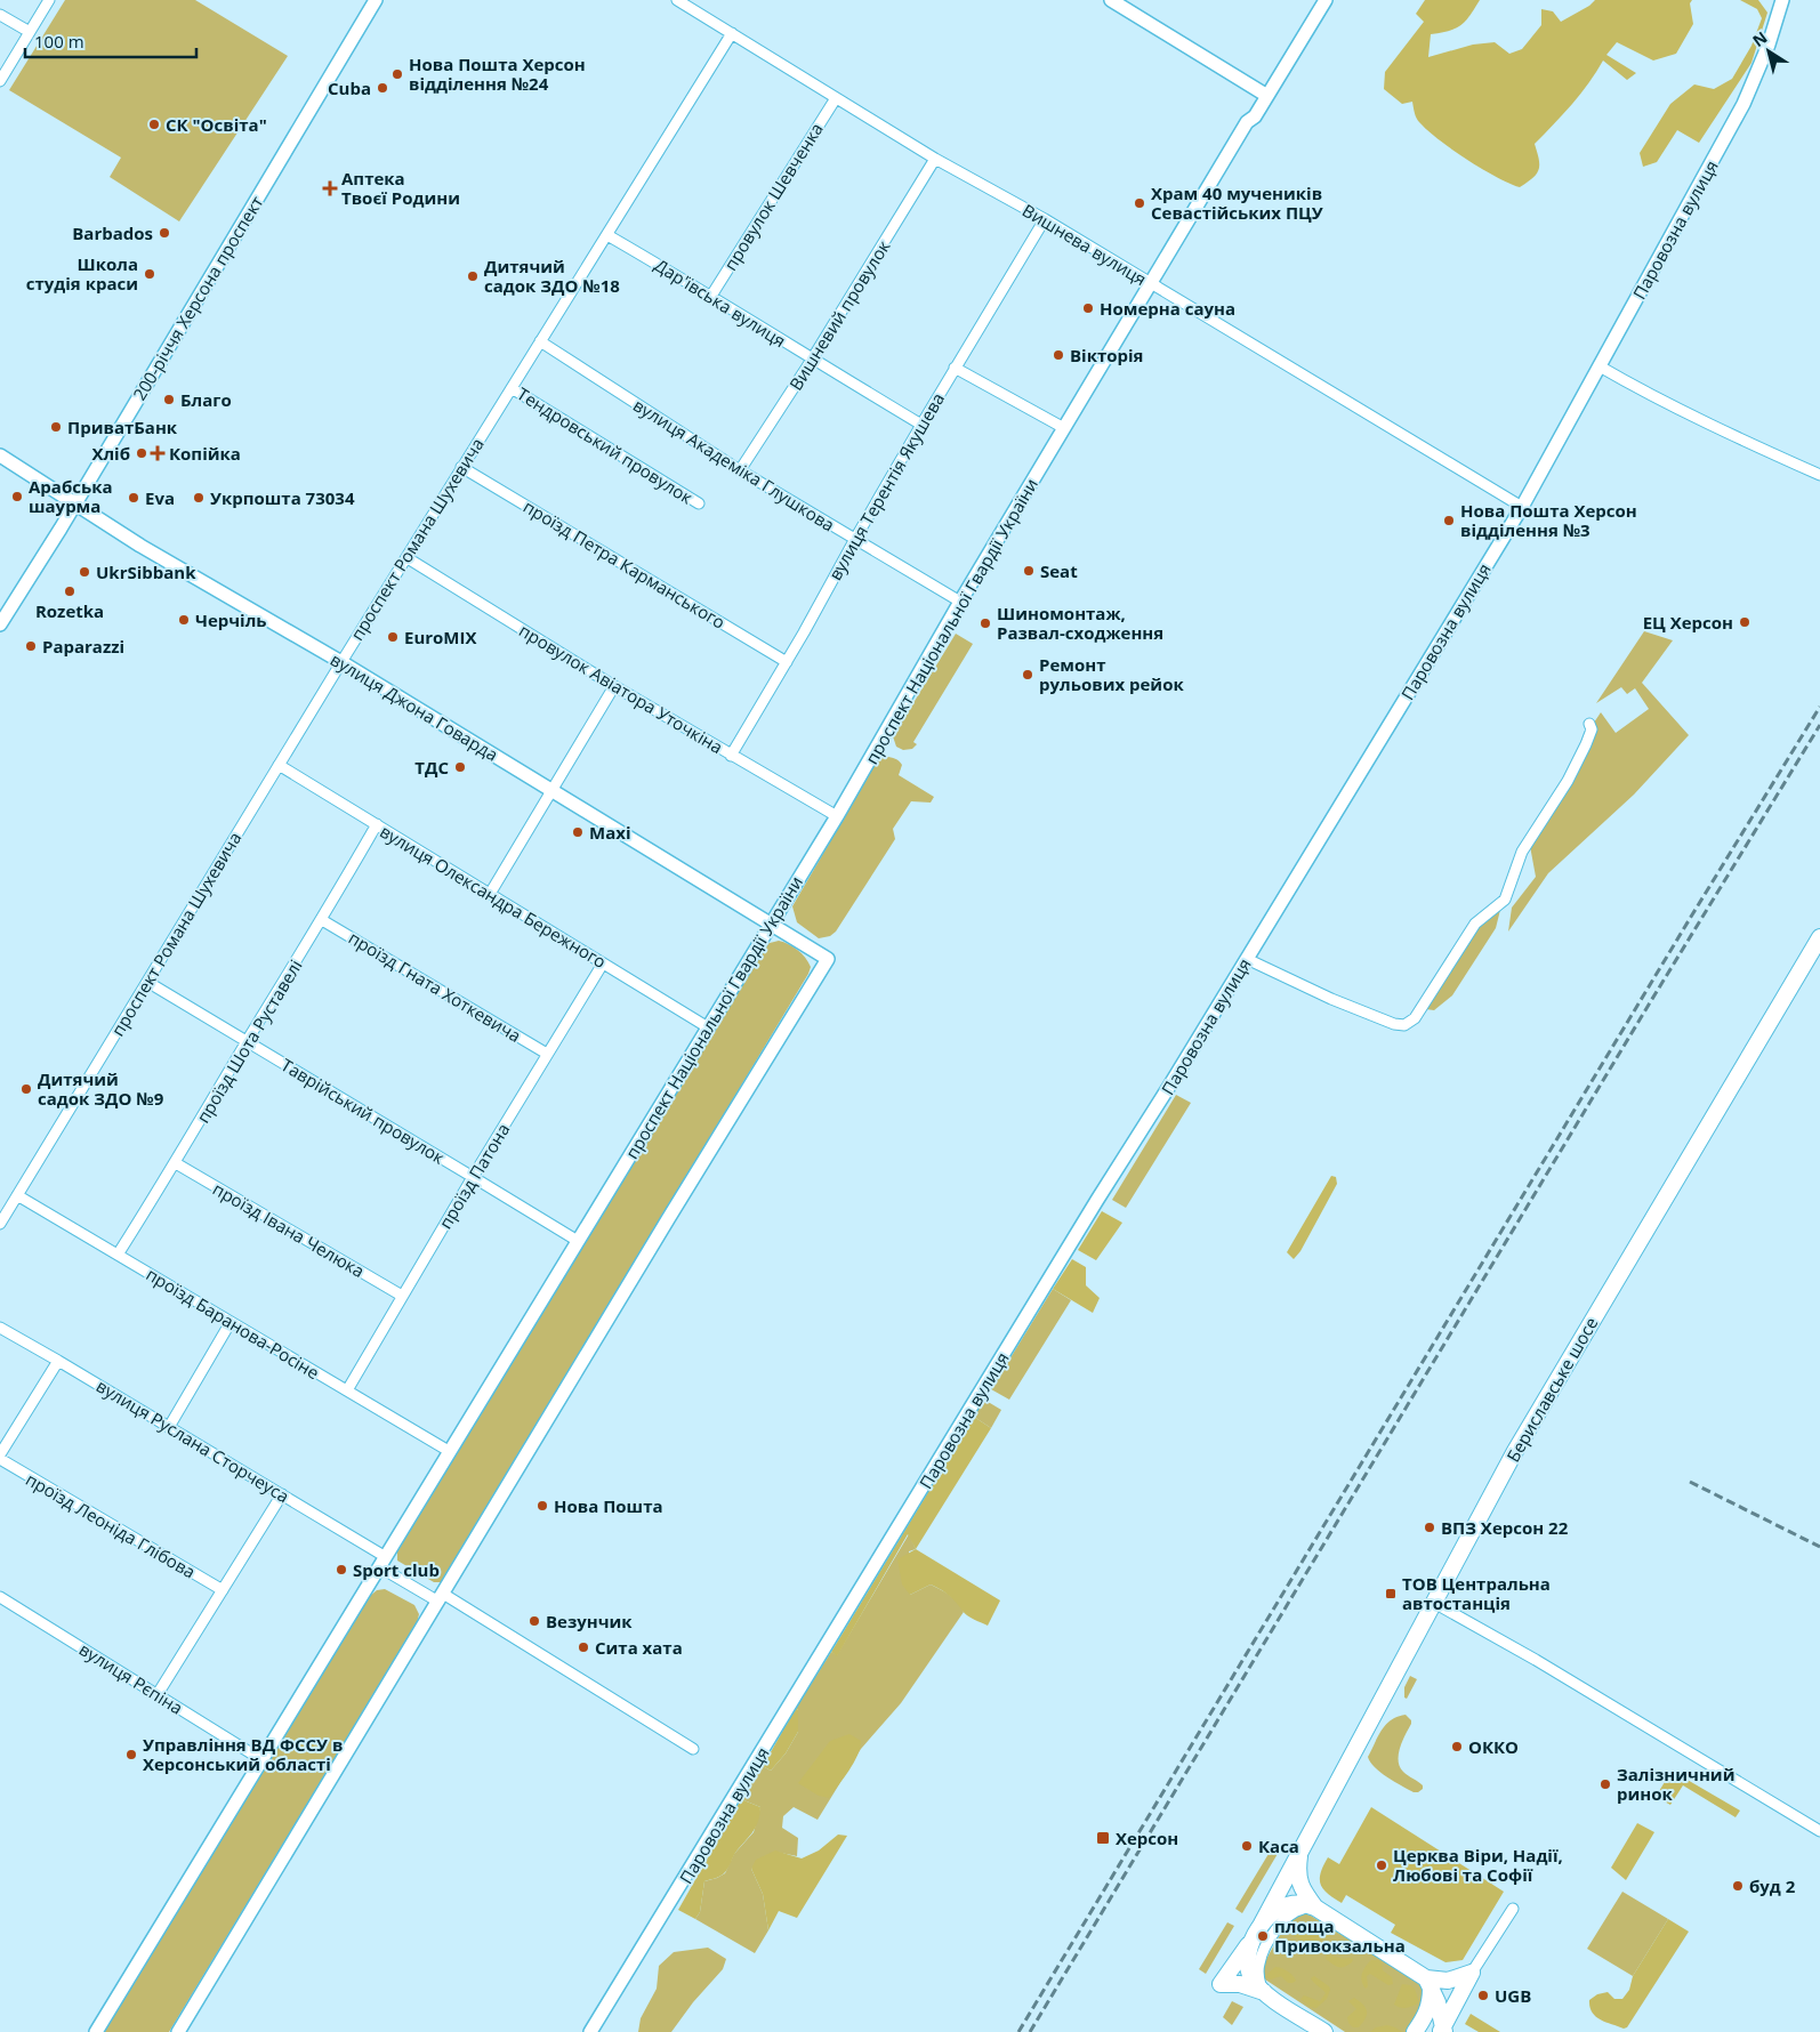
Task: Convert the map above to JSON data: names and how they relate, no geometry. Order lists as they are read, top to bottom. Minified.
{"streets":{"main road":["Бериславське шосе"],"street":["провулок Шевченка","Паровозна вулиця","Вишнева вулиця","200-річчя Херсона проспект","Дар'ївська вулиця","Вишневий провулок","Тендровський провулок","вулиця Академіка Глушкова","вулиця Терентія Якушева","проспект Романа Шухевича","проїзд Петра Карманського","проспект Національної Гвардії України","провулок Авіатора Уточкіна","вулиця Джона Говарда","вулиця Олександра Бережного","проїзд Гната Хоткевича","проїзд Шота Руставелі","Таврійський провулок","проїзд Патона","проїзд Івана Челюка","проїзд Баранова-Росіне","вулиця Руслана Сторчеуса","проїзд Леоніда Глібова","вулиця Рєпіна"]},"crossings":[["провулок Шевченка","Вишнева вулиця"],["провулок Шевченка","Дар'ївська вулиця"],["Паровозна вулиця","Вишнева вулиця"],["Вишнева вулиця","Вишневий провулок"],["Вишнева вулиця","вулиця Терентія Якушева"],["Вишнева вулиця","проспект Романа Шухевича"],["Вишнева вулиця","проспект Національної Гвардії України"],["200-річчя Херсона проспект","вулиця Джона Говарда"],["Дар'ївська вулиця","Вишневий провулок"],["Дар'ївська вулиця","вулиця Терентія Якушева"],["Дар'ївська вулиця","проспект Романа Шухевича"],["Вишневий провулок","вулиця Академіка Глушкова"],["Тендровський провулок","проспект Романа Шухевича"],["вулиця Академіка Глушкова","вулиця Терентія Якушева"],["вулиця Академіка Глушкова","проспект Романа Шухевича"],["вулиця Академіка Глушкова","проспект Національної Гвардії України"],["вулиця Терентія Якушева","проїзд Петра Карманського"],["вулиця Терентія Якушева","провулок Авіатора Уточкіна"],["проспект Романа Шухевича","проїзд Петра Карманського"],["проспект Романа Шухевича","провулок Авіатора Уточкіна"],["проспект Романа Шухевича","вулиця Джона Говарда"],["проспект Романа Шухевича","вулиця Олександра Бережного"],["проспект Романа Шухевича","Таврійський провулок"],["проспект Романа Шухевича","проїзд Баранова-Росіне"],["проспект Національної Гвардії України","провулок Авіатора Уточкіна"],["проспект Національної Гвардії України","вулиця Джона Говарда"],["проспект Національної Гвардії України","вулиця Олександра Бережного"],["проспект Національної Гвардії України","Таврійський провулок"],["проспект Національної Гвардії України","проїзд Баранова-Росіне"],["проспект Національної Гвардії України","вулиця Руслана Сторчеуса"],["проспект Національної Гвардії України","вулиця Рєпіна"],["вулиця Джона Говарда","вулиця Руслана Сторчеуса"],["вулиця Олександра Бережного","проїзд Шота Руставелі"],["вулиця Олександра Бережного","проїзд Патона"],["проїзд Гната Хоткевича","проїзд Шота Руставелі"],["проїзд Гната Хоткевича","проїзд Патона"],["проїзд Шота Руставелі","Таврійський провулок"],["проїзд Шота Руставелі","проїзд Івана Челюка"],["проїзд Шота Руставелі","проїзд Баранова-Росіне"],["Таврійський провулок","проїзд Патона"],["проїзд Патона","проїзд Івана Челюка"],["проїзд Патона","проїзд Баранова-Росіне"]],"places":{"other":["Нова Пошта Херсон відділення №24","Cuba","СК \"Освіта\"","Храм 40 мучеників Севастійських ПЦУ","Barbados","Школа студія краси","Дитячий садок ЗДО №18","Номерна сауна","Вікторія","Благо","ПриватБанк","Хліб","Арабська шаурма","Eva","Укрпошта 73034","Нова Пошта Херсон відділення №3","Seat","UkrSibbank","Rozetka","Черчіль","ЕЦ Херсон","Шиномонтаж, Развал-сходження","EuroMIX","Paparazzi","Ремонт рульових рейок","ТДС","Maxi","Дитячий садок ЗДО №9","Нова Пошта","ВПЗ Херсон 22","Sport club","Везунчик","Сита хата","ОККО","Управління ВД ФССУ в Херсонський області","Залізничний ринок","Каса","Церква Віри, Надії, Любові та Софії","буд 2","площа Привокзальна","UGB"],"health":["Аптека Твоєї Родини","Копійка"],"transit":["ТОВ Центральна автостанція","Херсон"]},"scale_bar":"100 m","north":"top left"}
